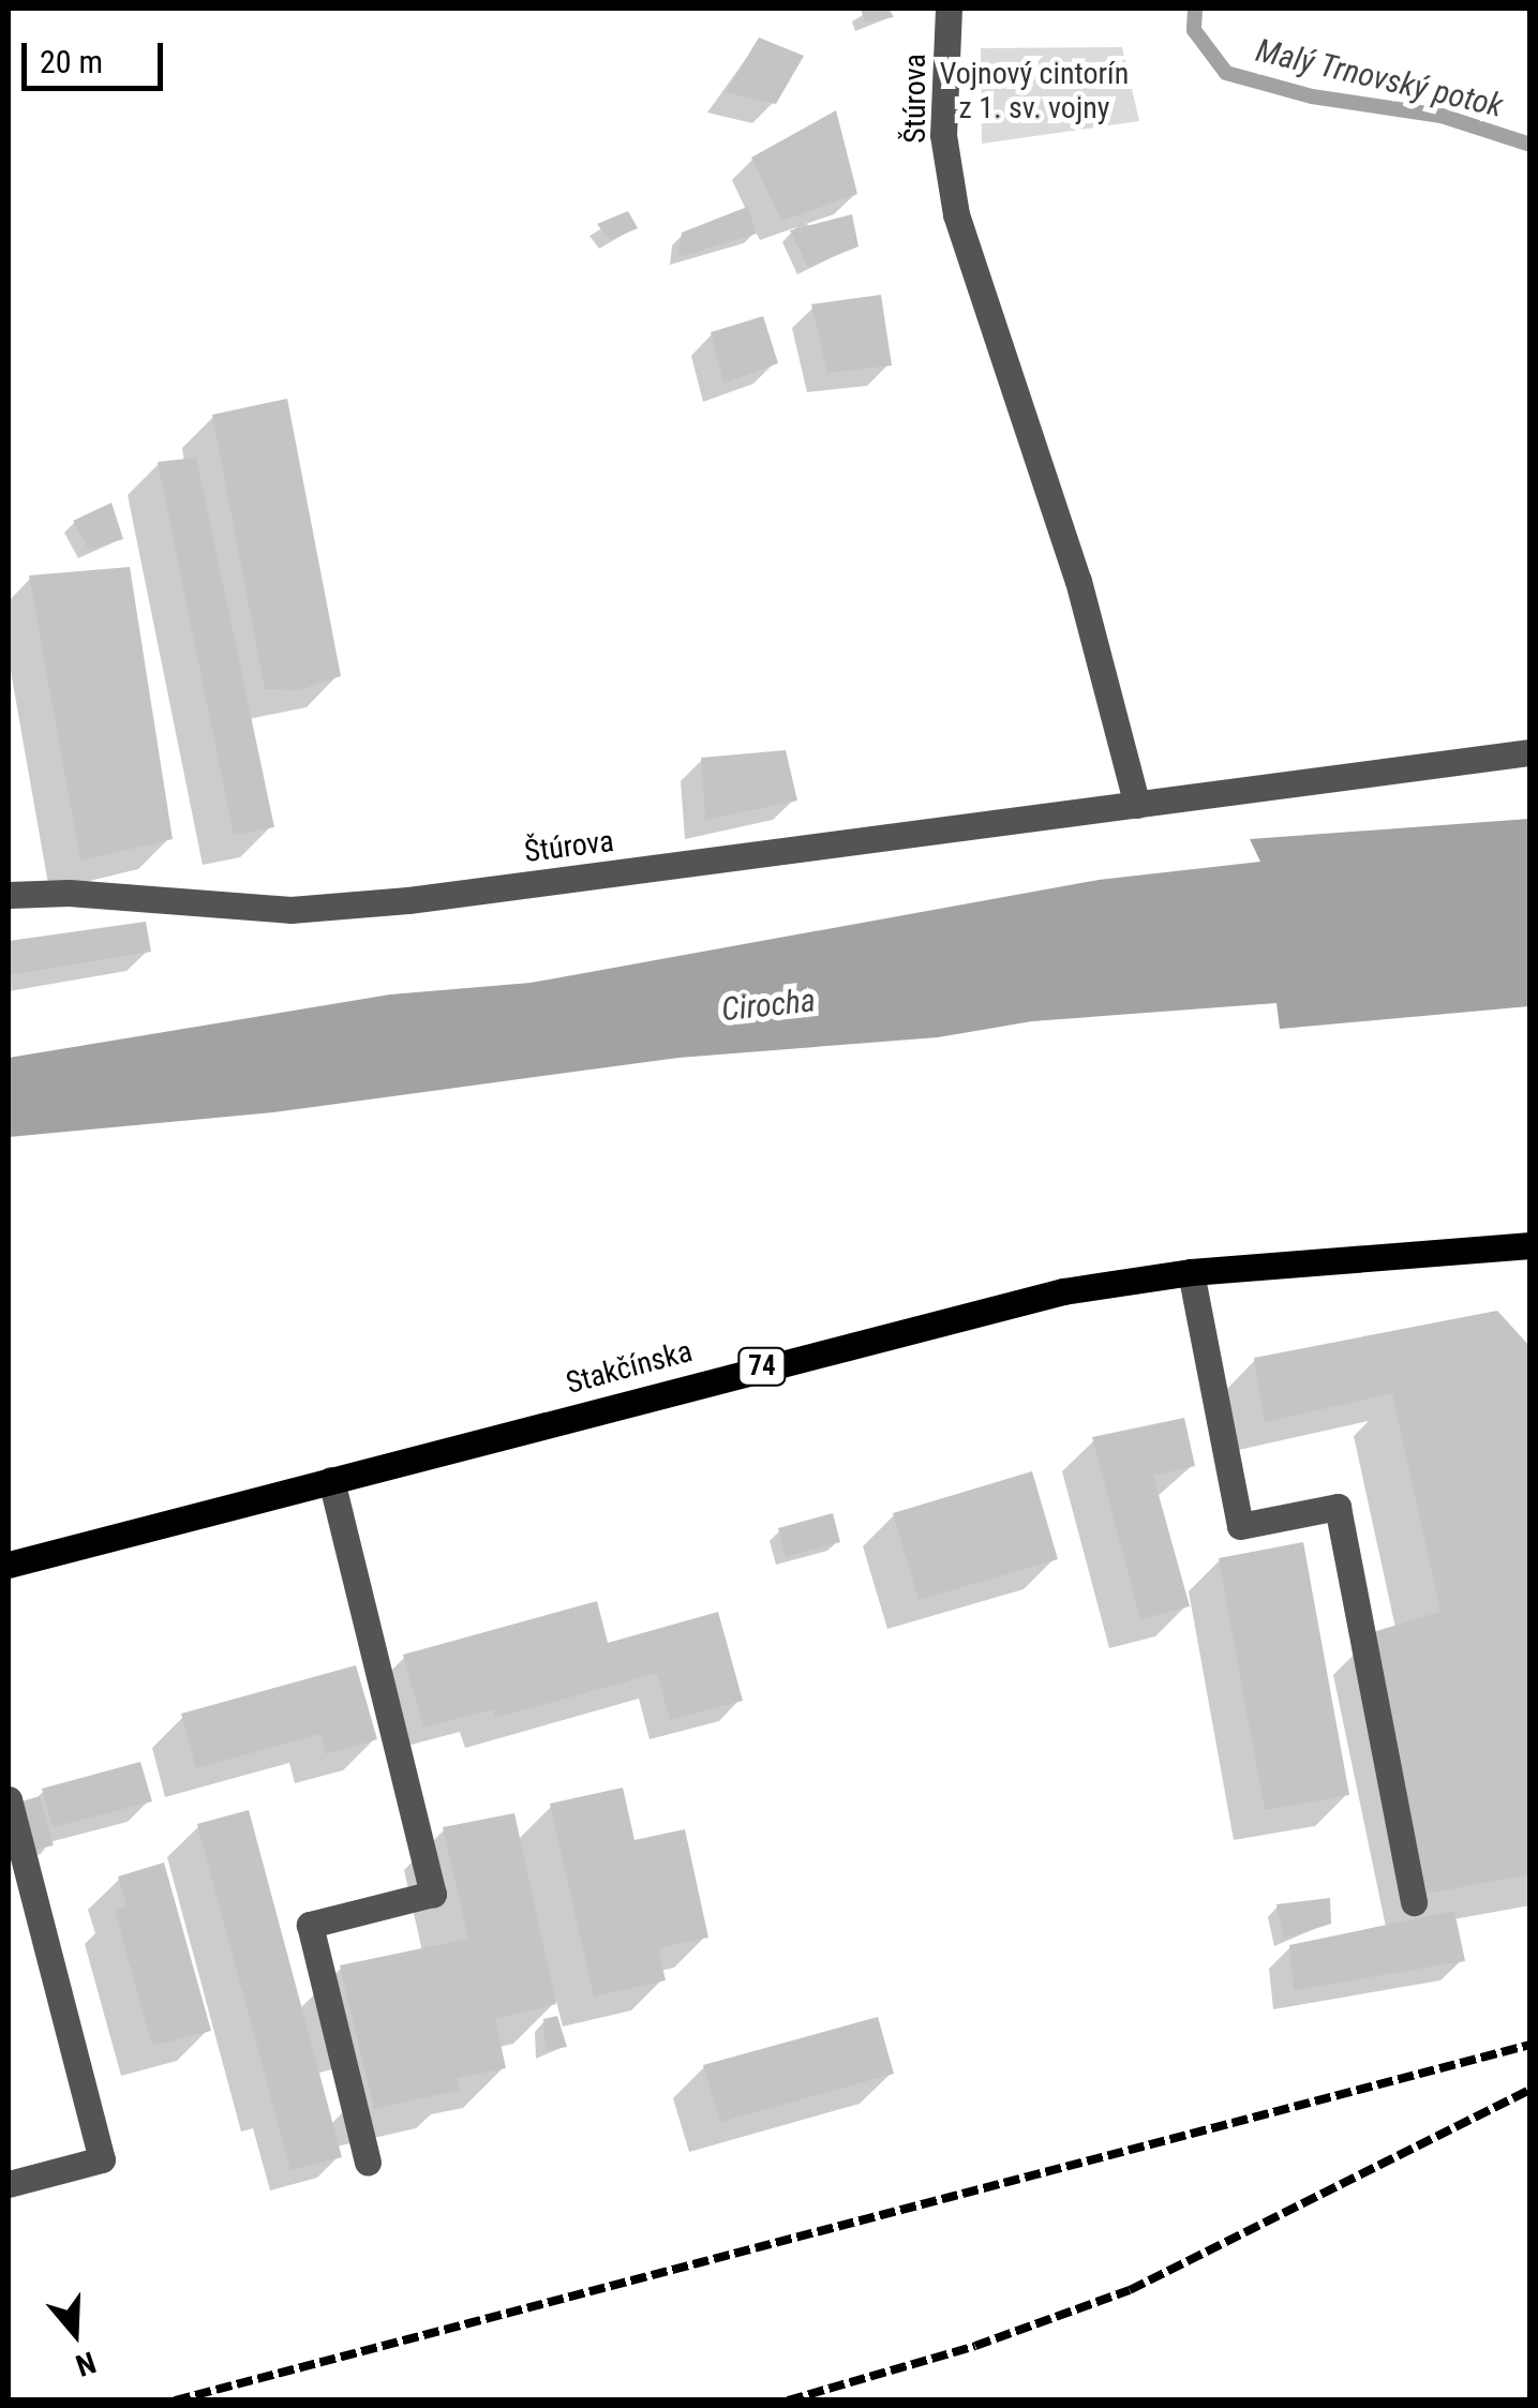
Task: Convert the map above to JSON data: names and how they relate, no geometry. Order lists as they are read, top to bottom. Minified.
{"streets":{"main road":["74","Stakčínska"],"street":["Štúrova"]},"water":["Malý Trnovský potok","Cirocha"],"parks":["Vojnový cintorín z 1. sv. vojny"],"scale_bar":"20 m","north":"bottom"}
